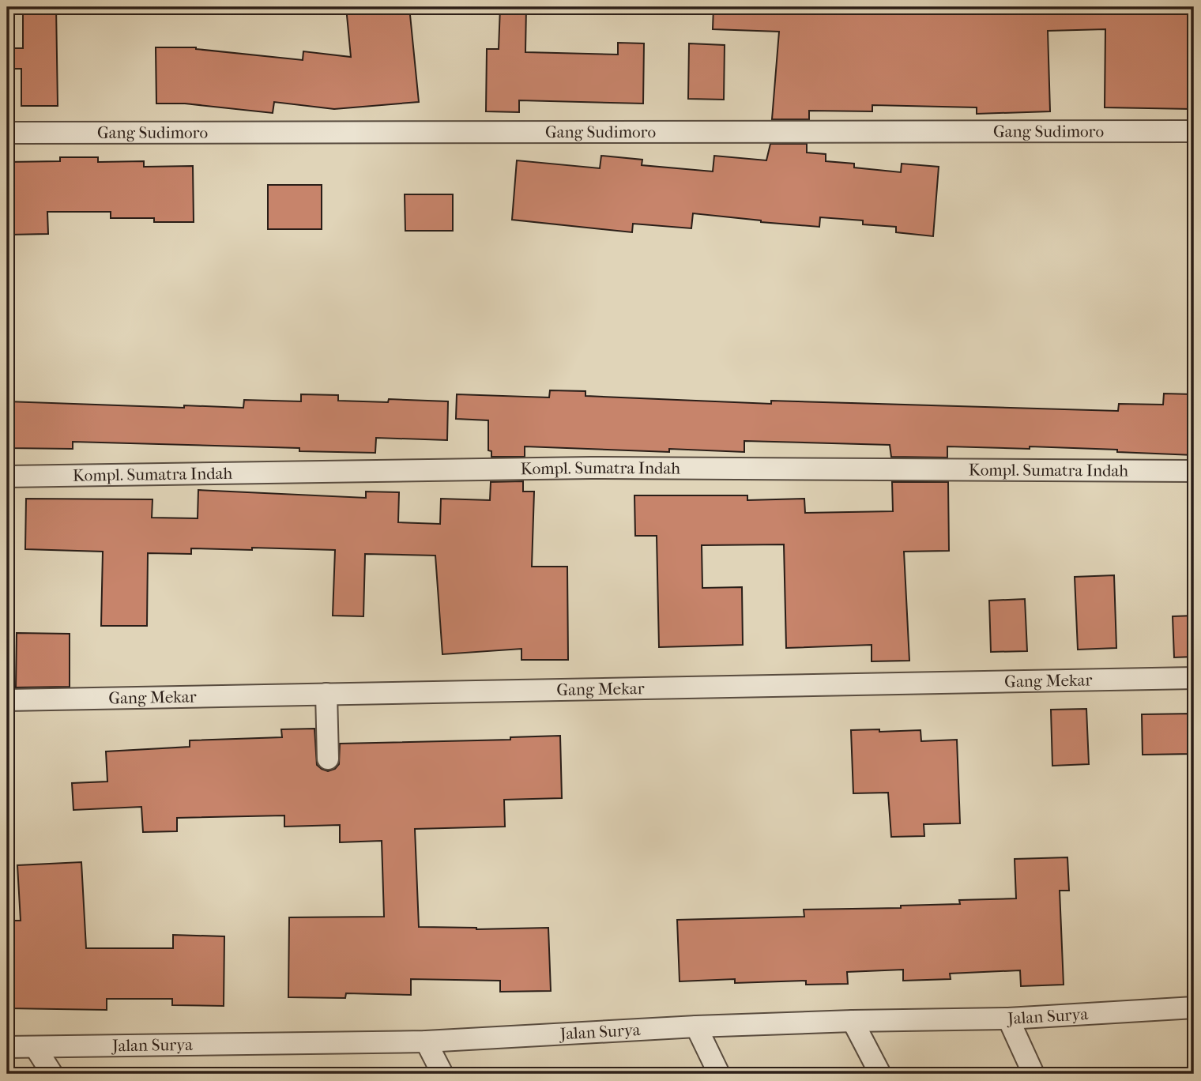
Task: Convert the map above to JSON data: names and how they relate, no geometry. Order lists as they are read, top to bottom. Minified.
{"streets":{"street":["Gang Sudimoro","Kompl. Sumatra Indah","Gang Mekar","Jalan Surya"]}}
